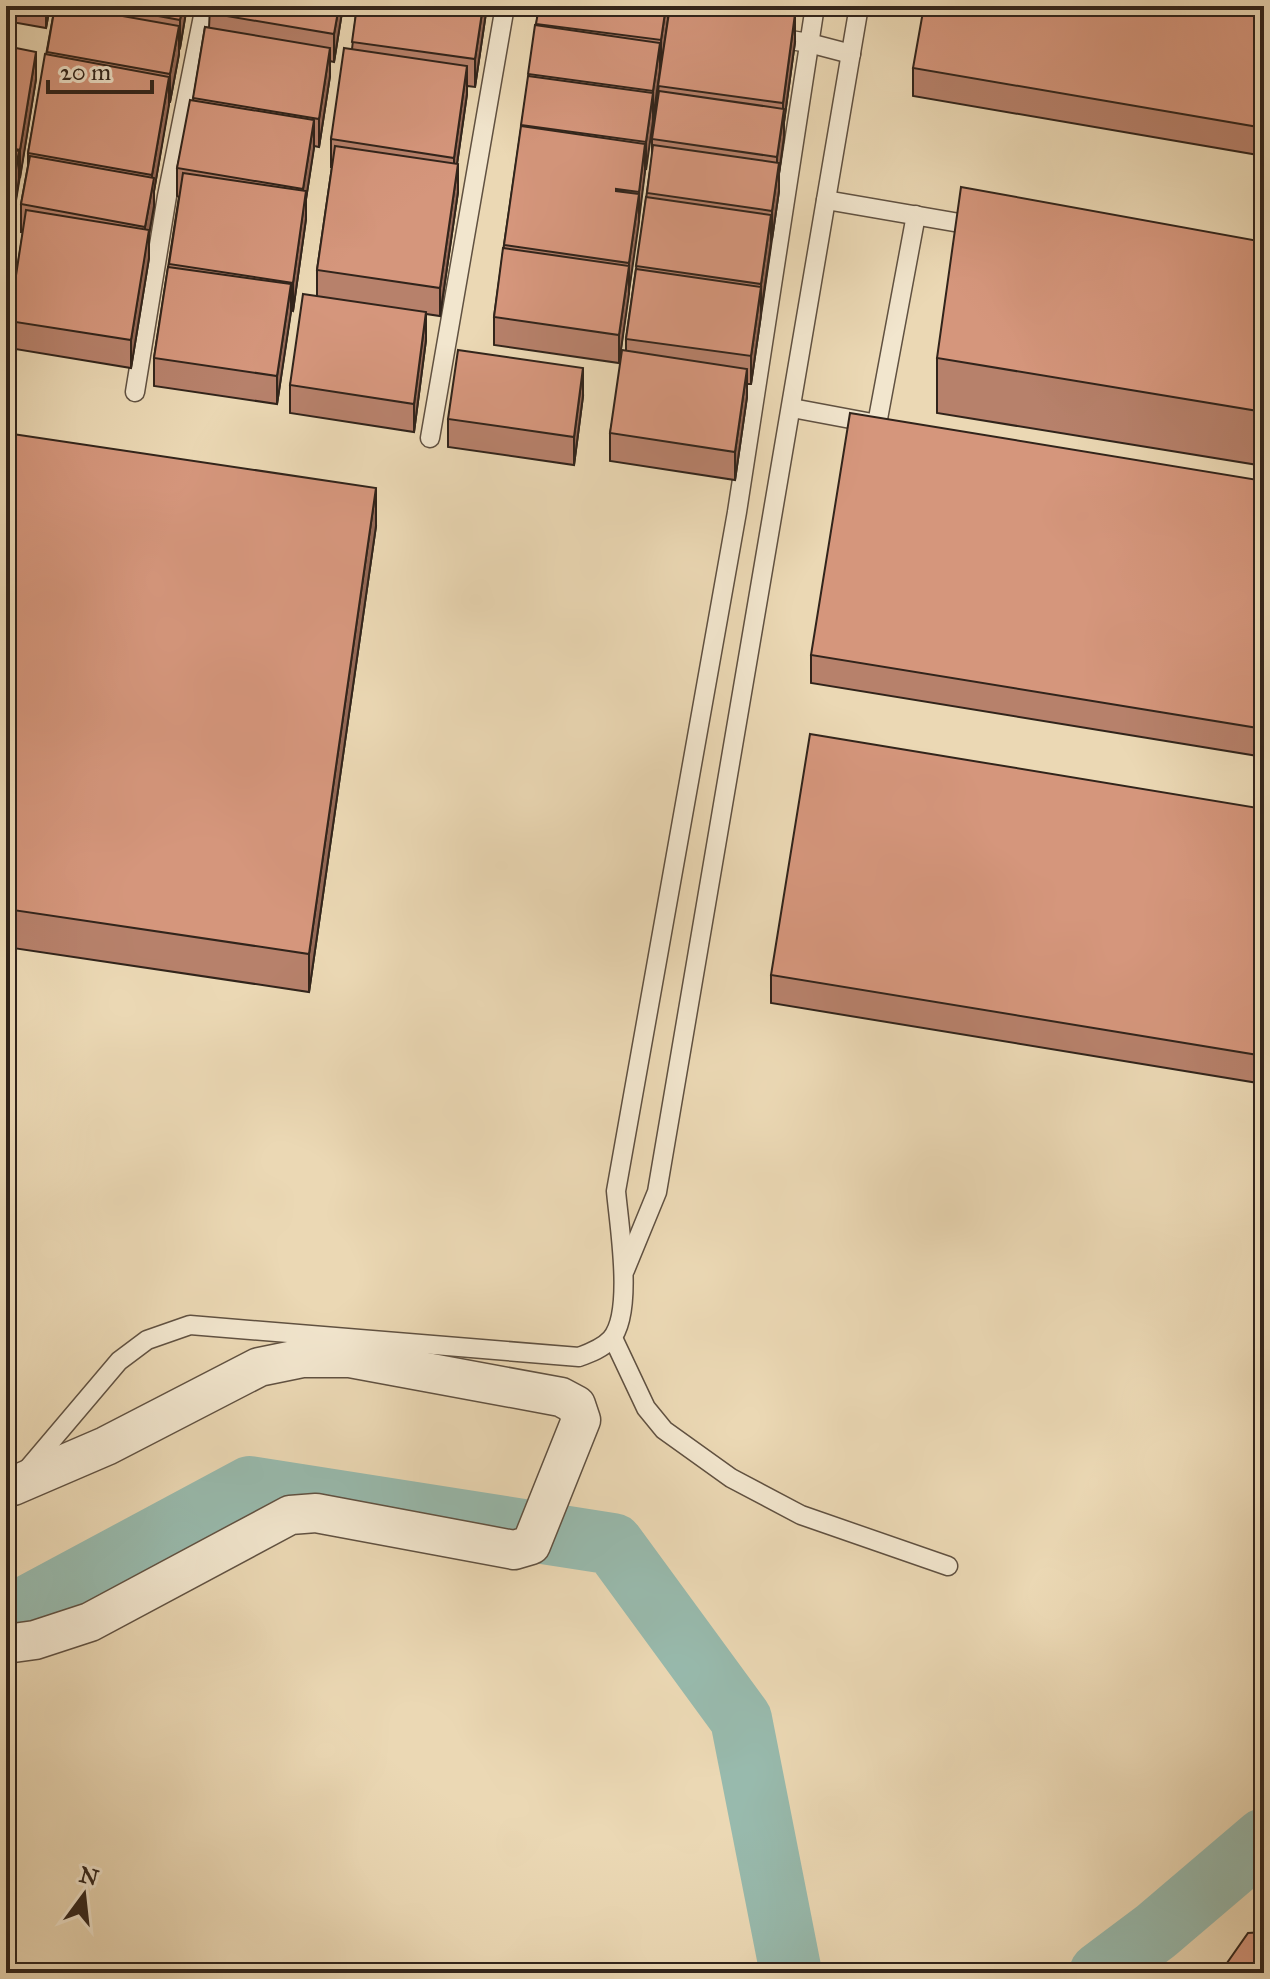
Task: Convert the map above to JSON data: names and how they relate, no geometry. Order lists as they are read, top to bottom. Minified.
{"scale_bar":"20 m","north":"top"}
